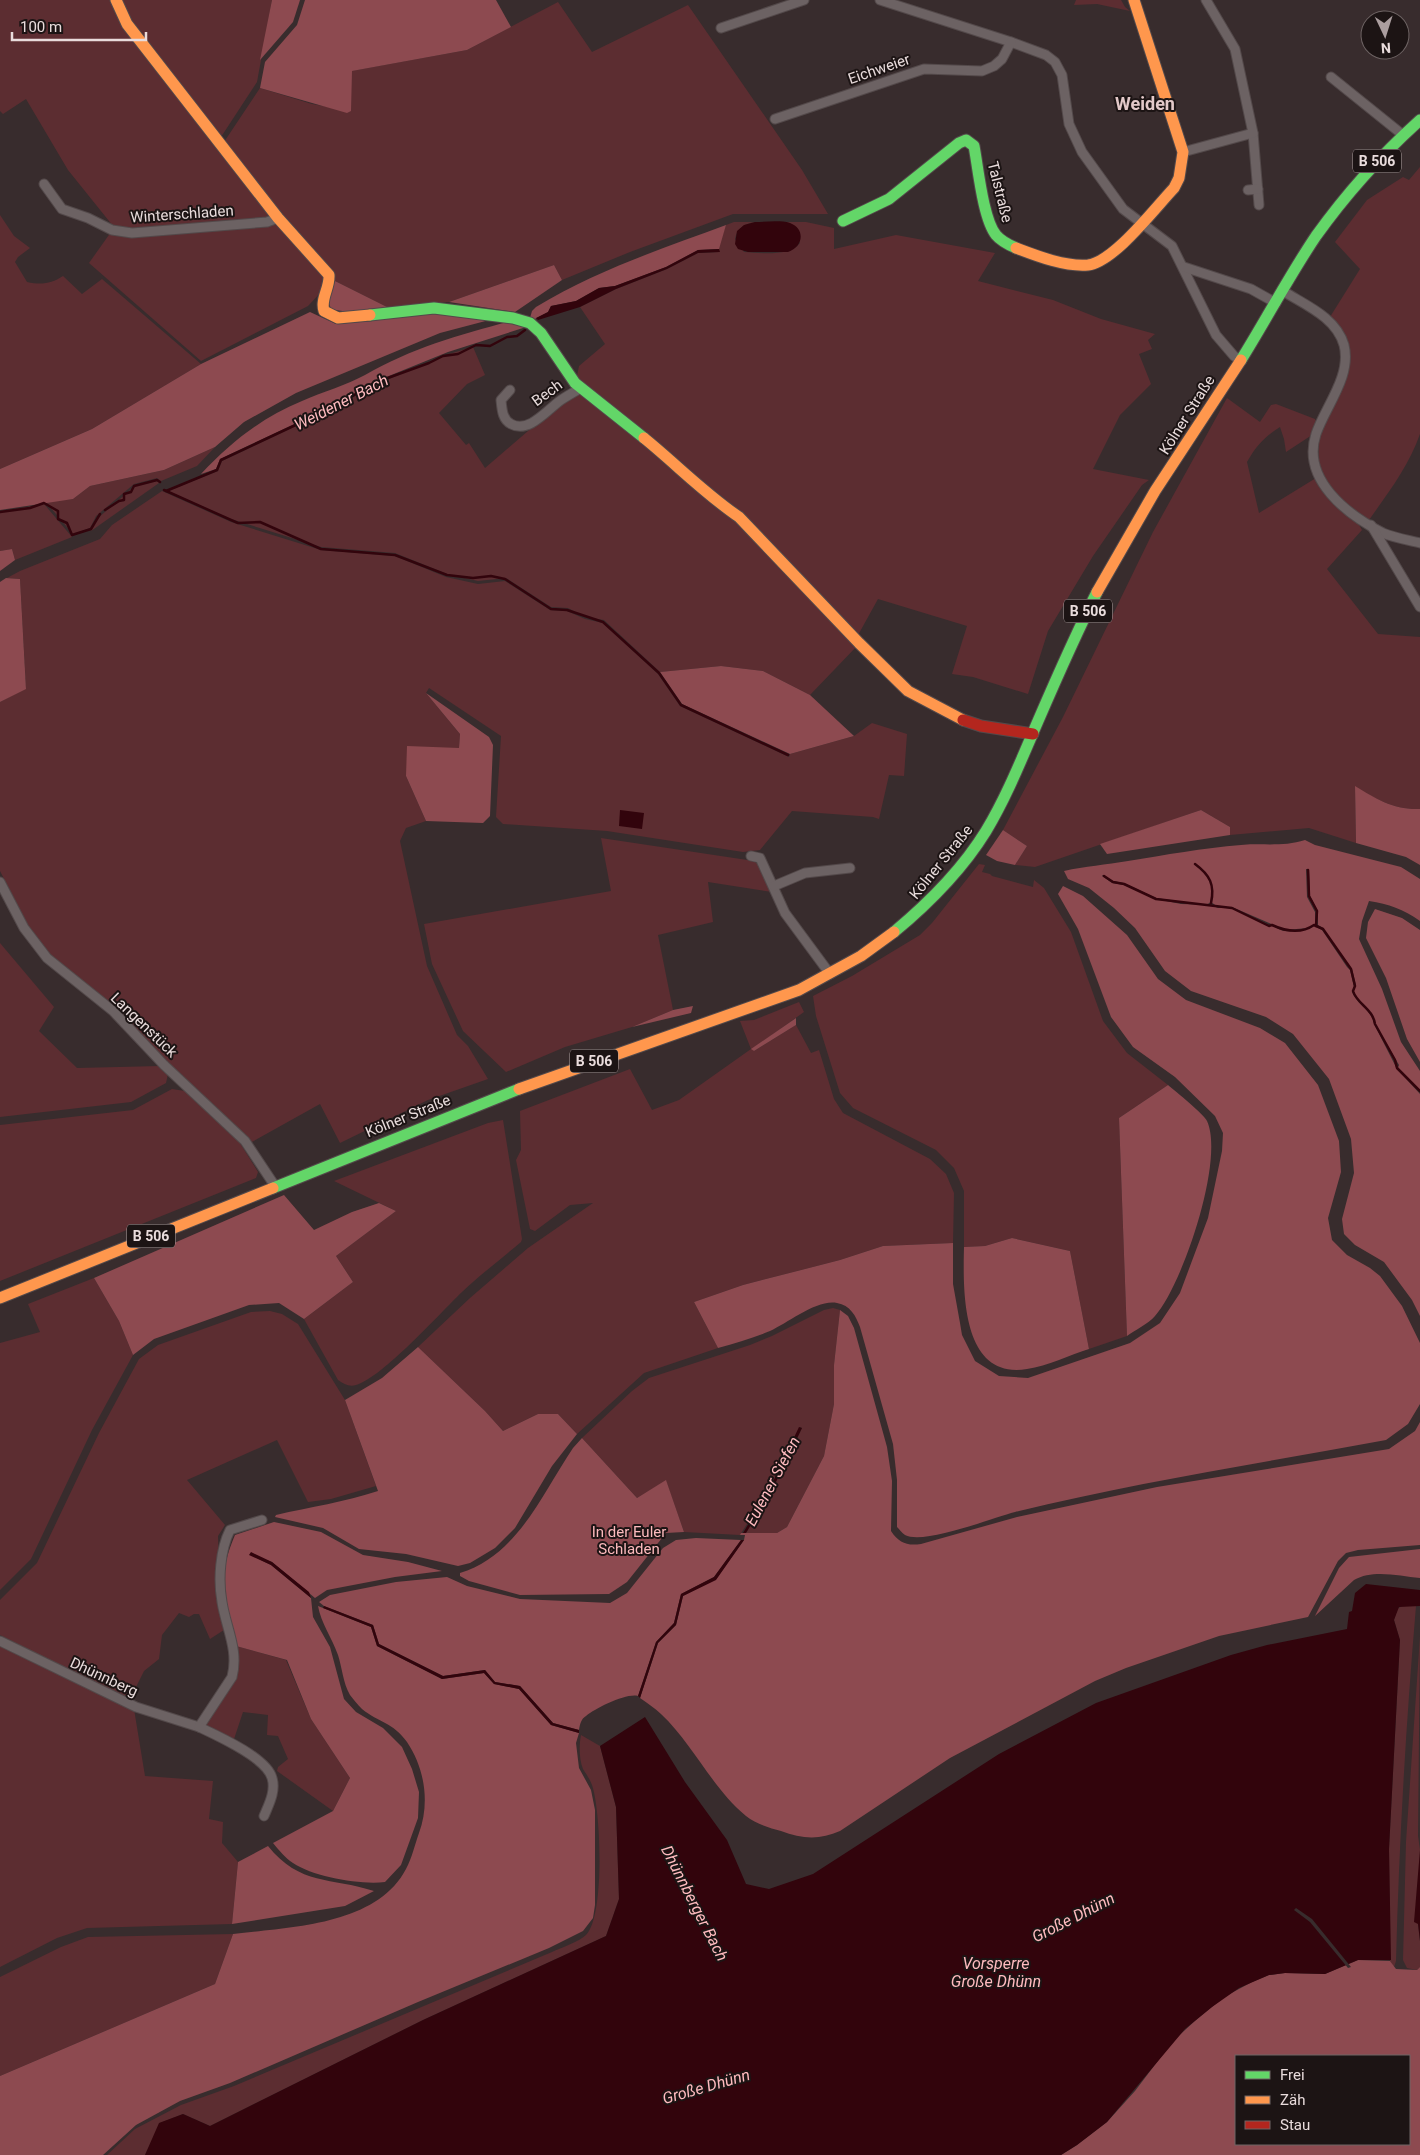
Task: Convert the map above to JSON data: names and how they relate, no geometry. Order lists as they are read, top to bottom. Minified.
{"streets":{"main road":["B 506","Talstraße","Bech","Kölner Straße"],"street":["Eichweier","Winterschladen","Langenstück","Dhünnberg"]},"crossings":[["Winterschladen","Bech"],["Kölner Straße","Langenstück"]],"districts":["Weiden"],"water":["Weidener Bach","Eulener Siefen","Dhünnberger Bach","Große Dhünn","Vorsperre Große Dhünn"],"parks":["In der Euler Schladen"],"legend":["Frei","Zäh","Stau"],"scale_bar":"100 m","north":"bottom"}
